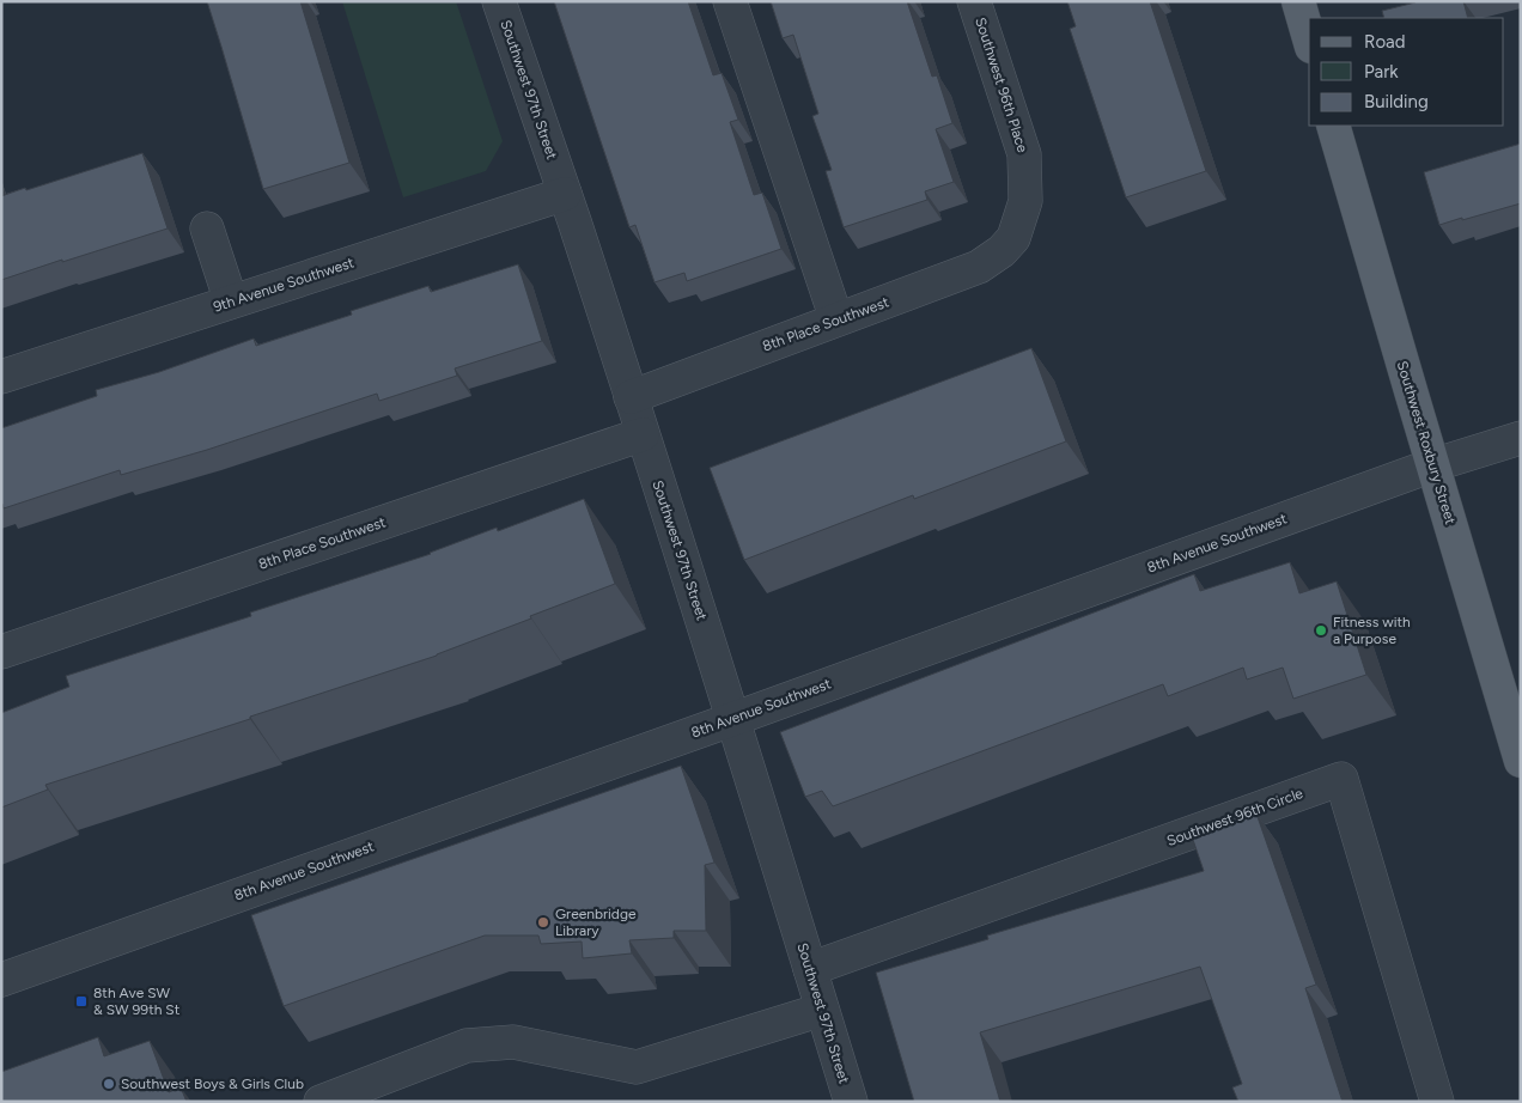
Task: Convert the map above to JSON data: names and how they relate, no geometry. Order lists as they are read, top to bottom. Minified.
{"streets":{"main road":["Southwest Roxbury Street"],"street":["Southwest 96th Place","Southwest 97th Street","9th Avenue Southwest","8th Place Southwest","8th Avenue Southwest","Southwest 96th Circle"]},"crossings":[["Southwest 96th Place","8th Place Southwest"],["Southwest 97th Street","9th Avenue Southwest"],["Southwest 97th Street","8th Place Southwest"],["Southwest 97th Street","8th Avenue Southwest"],["Southwest 97th Street","Southwest 96th Circle"],["Southwest Roxbury Street","8th Avenue Southwest"]],"places":{"other":["Fitness with a Purpose","Greenbridge Library","Southwest Boys & Girls Club"],"transit":["8th Ave SW & SW 99th St"]},"legend":["Road","Park","Building"]}
